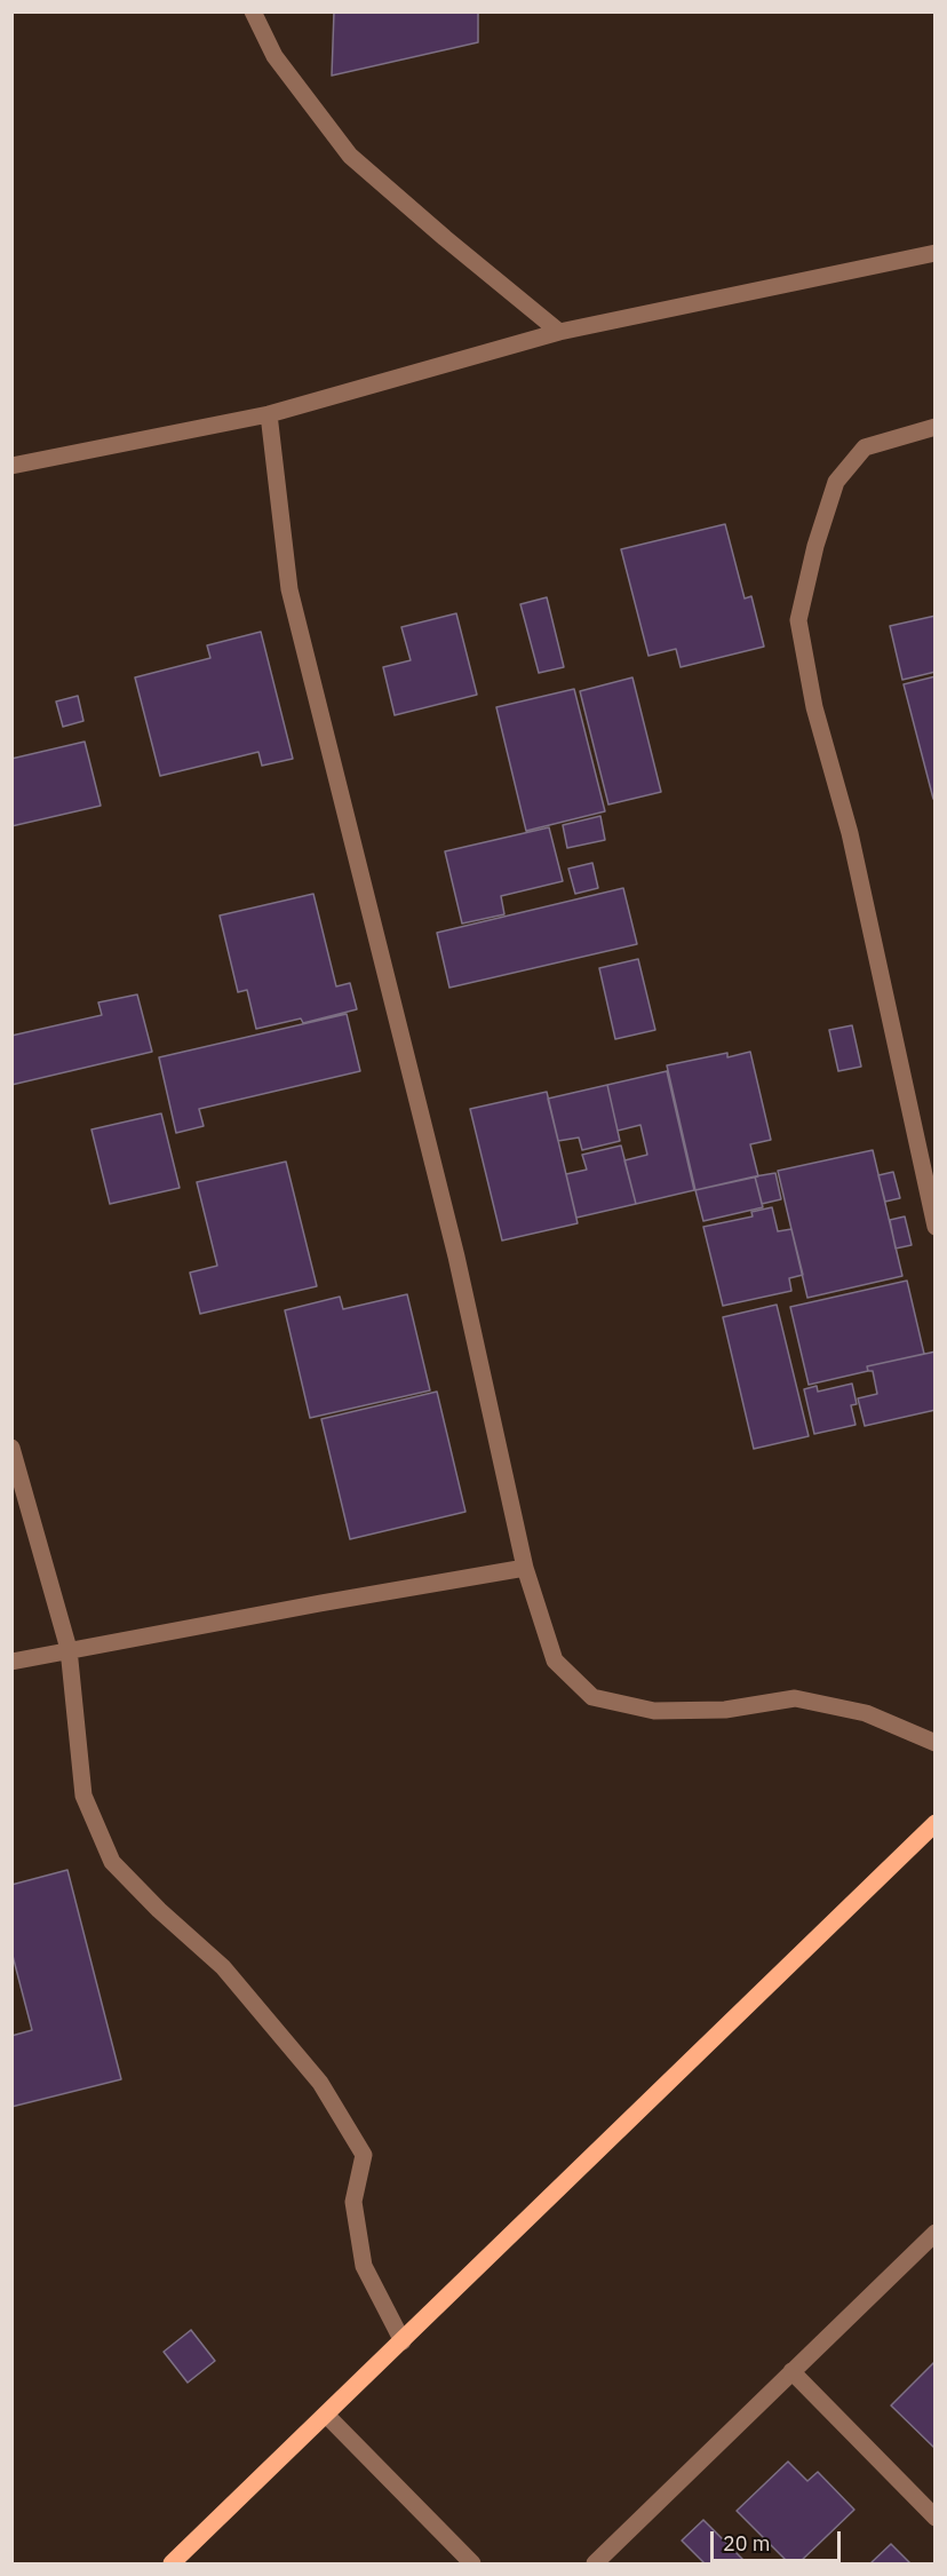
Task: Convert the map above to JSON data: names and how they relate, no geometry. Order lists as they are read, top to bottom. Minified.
{"scale_bar":"20 m"}
